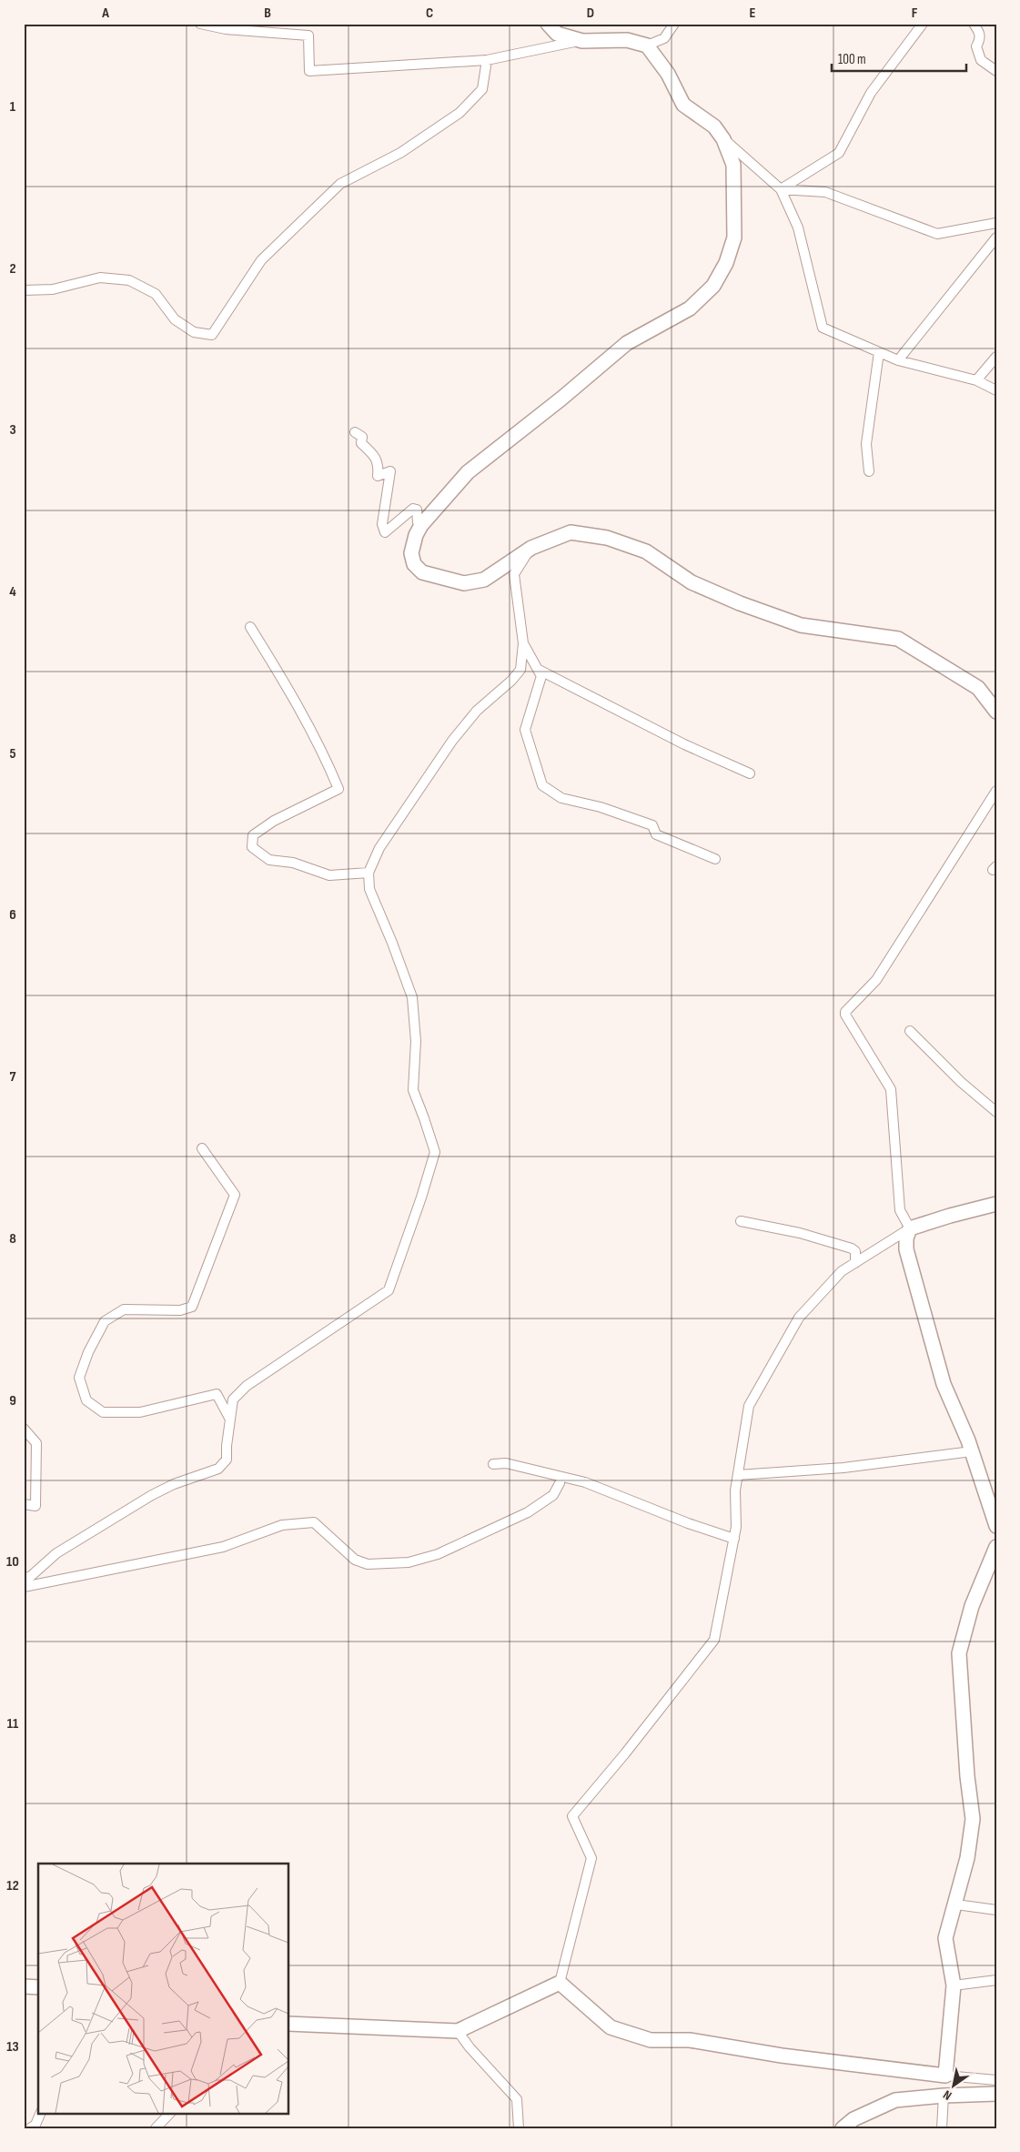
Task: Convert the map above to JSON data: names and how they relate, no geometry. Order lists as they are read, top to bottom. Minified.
{"scale_bar":"100 m","north":"bottom left","grid":{"columns":["A","B","C","D","E","F"],"rows":["1","2","3","4","5","6","7","8","9","10","11","12","13"]}}
